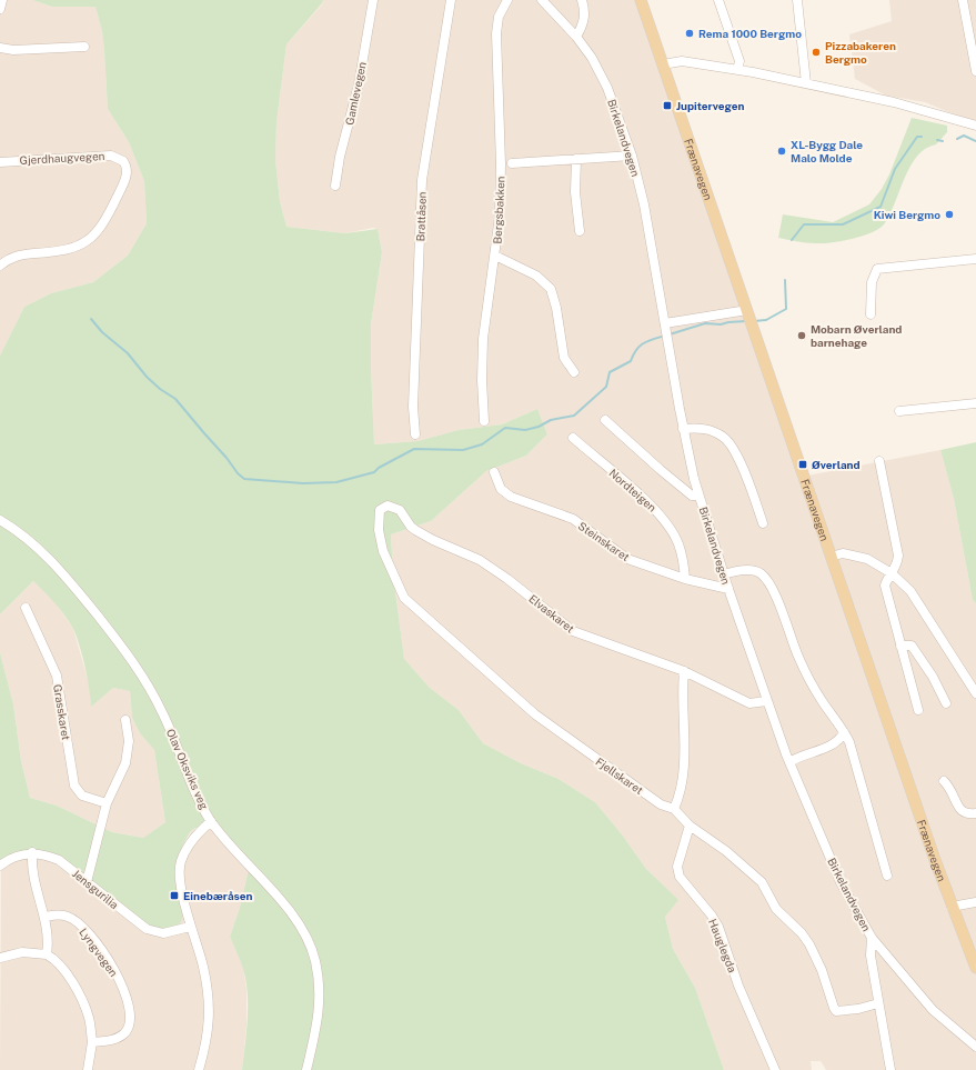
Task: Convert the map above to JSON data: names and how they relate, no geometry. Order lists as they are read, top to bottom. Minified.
{"streets":{"main road":["Frænavegen"],"street":["Gamlevegen","Birkelandvegen","Gjerdhaugvegen","Bergsbakken","Brattåsen","Nordteigen","Steinskaret","Elvaskaret","Grasskaret","Olav Oksviks veg","Fjellskaret","Jensgurilia","Hauglegda","Lyngvegen"]},"crossings":[["Birkelandvegen","Steinskaret"],["Birkelandvegen","Elvaskaret"],["Nordteigen","Steinskaret"],["Elvaskaret","Fjellskaret"],["Fjellskaret","Hauglegda"]],"places":{"other":["Rema 1000 Bergmo","Pizzabakeren Bergmo","XL-Bygg Dale Malo Molde","Kiwi Bergmo","Mobarn Øverland barnehage"],"transit":["Jupitervegen","Øverland","Einebæråsen"]}}
